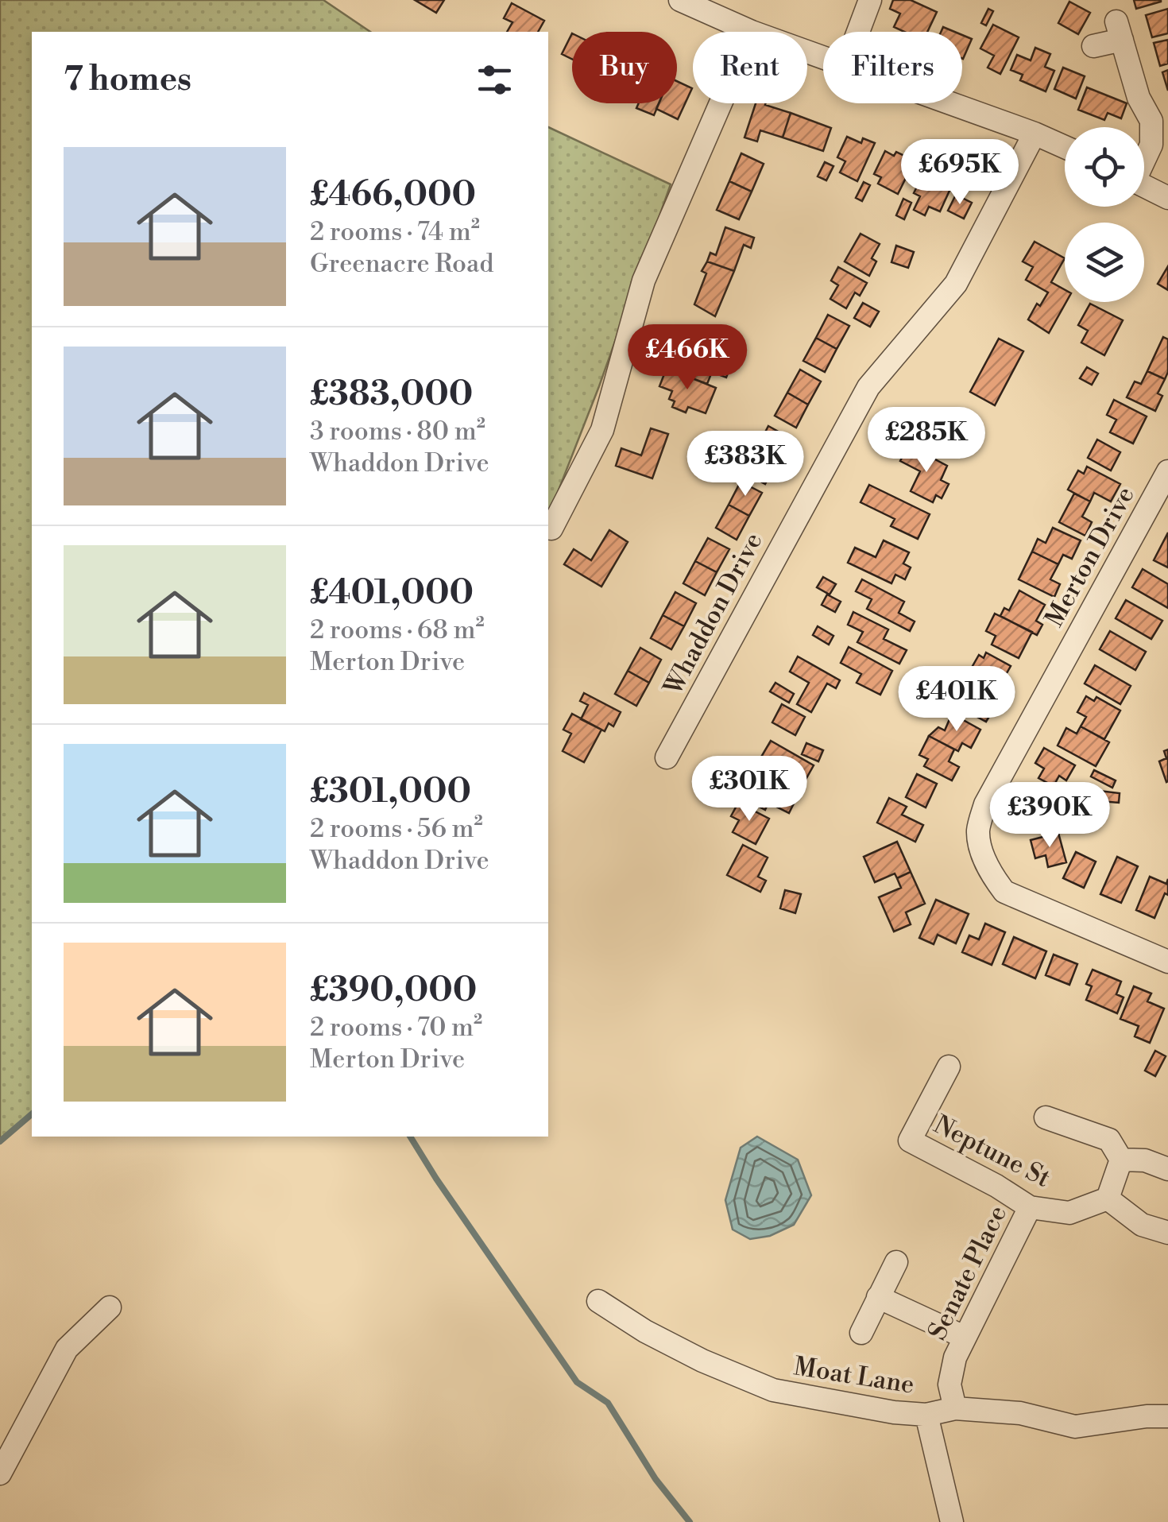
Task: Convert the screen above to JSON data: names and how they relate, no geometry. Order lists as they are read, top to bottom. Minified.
{"streets":{"street":["Merton Drive","Whaddon Drive","Neptune St","Senate Place","Moat Lane"]},"crossings":[["Neptune St","Senate Place"],["Senate Place","Moat Lane"]],"page":{"chip":["Buy","Rent","Filters"],"heading":"7 homes","list":[{"name":"£466,000","note":"2 rooms · 74 m² · Greenacre Road"},{"name":"£383,000","note":"3 rooms · 80 m² · Whaddon Drive"},{"name":"£401,000","note":"2 rooms · 68 m² · Merton Drive"},{"name":"£301,000","note":"2 rooms · 56 m² · Whaddon Drive"},{"name":"£390,000","note":"2 rooms · 70 m² · Merton Drive"}],"price":["£695K","£466K","£285K","£383K","£401K","£301K","£390K"]}}
